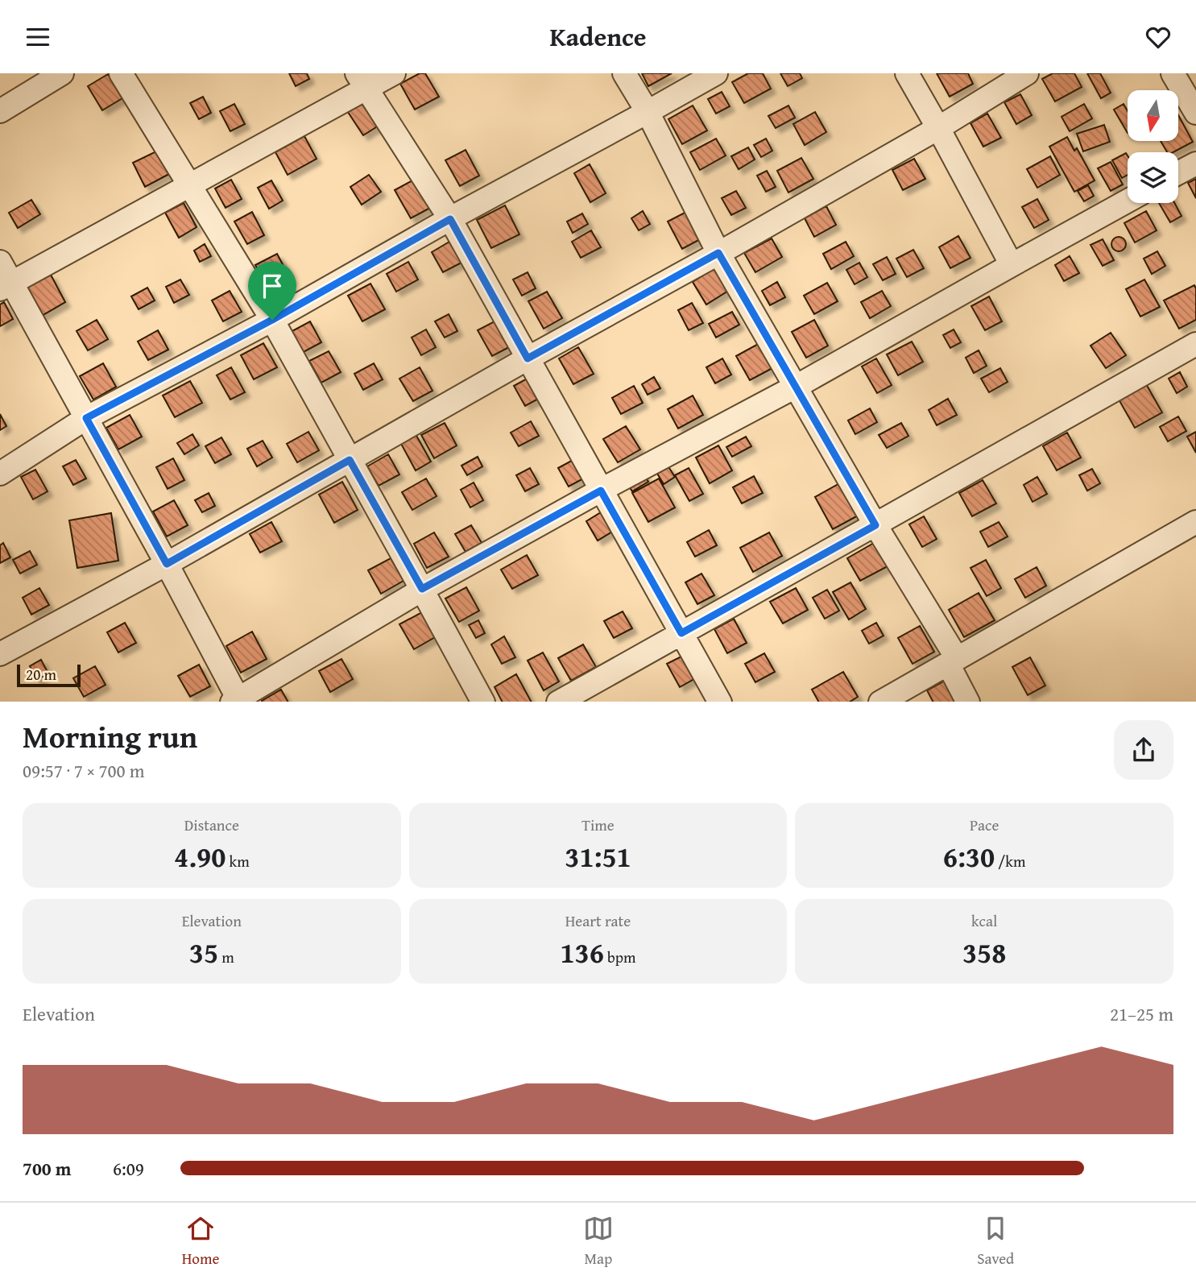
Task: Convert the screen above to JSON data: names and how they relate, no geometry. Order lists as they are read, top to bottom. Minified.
{"scale_bar":"20 m","north":"bottom","page":{"header":"Kadence","scale":"20 m","heading":["Morning run","09:57 · 7 × 700 m"],"stats":[["Distance","4.90 km"],["Time","31:51"],["Pace","6:30 /km"],["Elevation","35 m"],["Heart rate","136 bpm"],["kcal","358"]],"chart":["Elevation","21–25 m"],"list":[{"name":"700 m","note":"6:09"}],"tabs":["Home","Map","Saved"]}}
